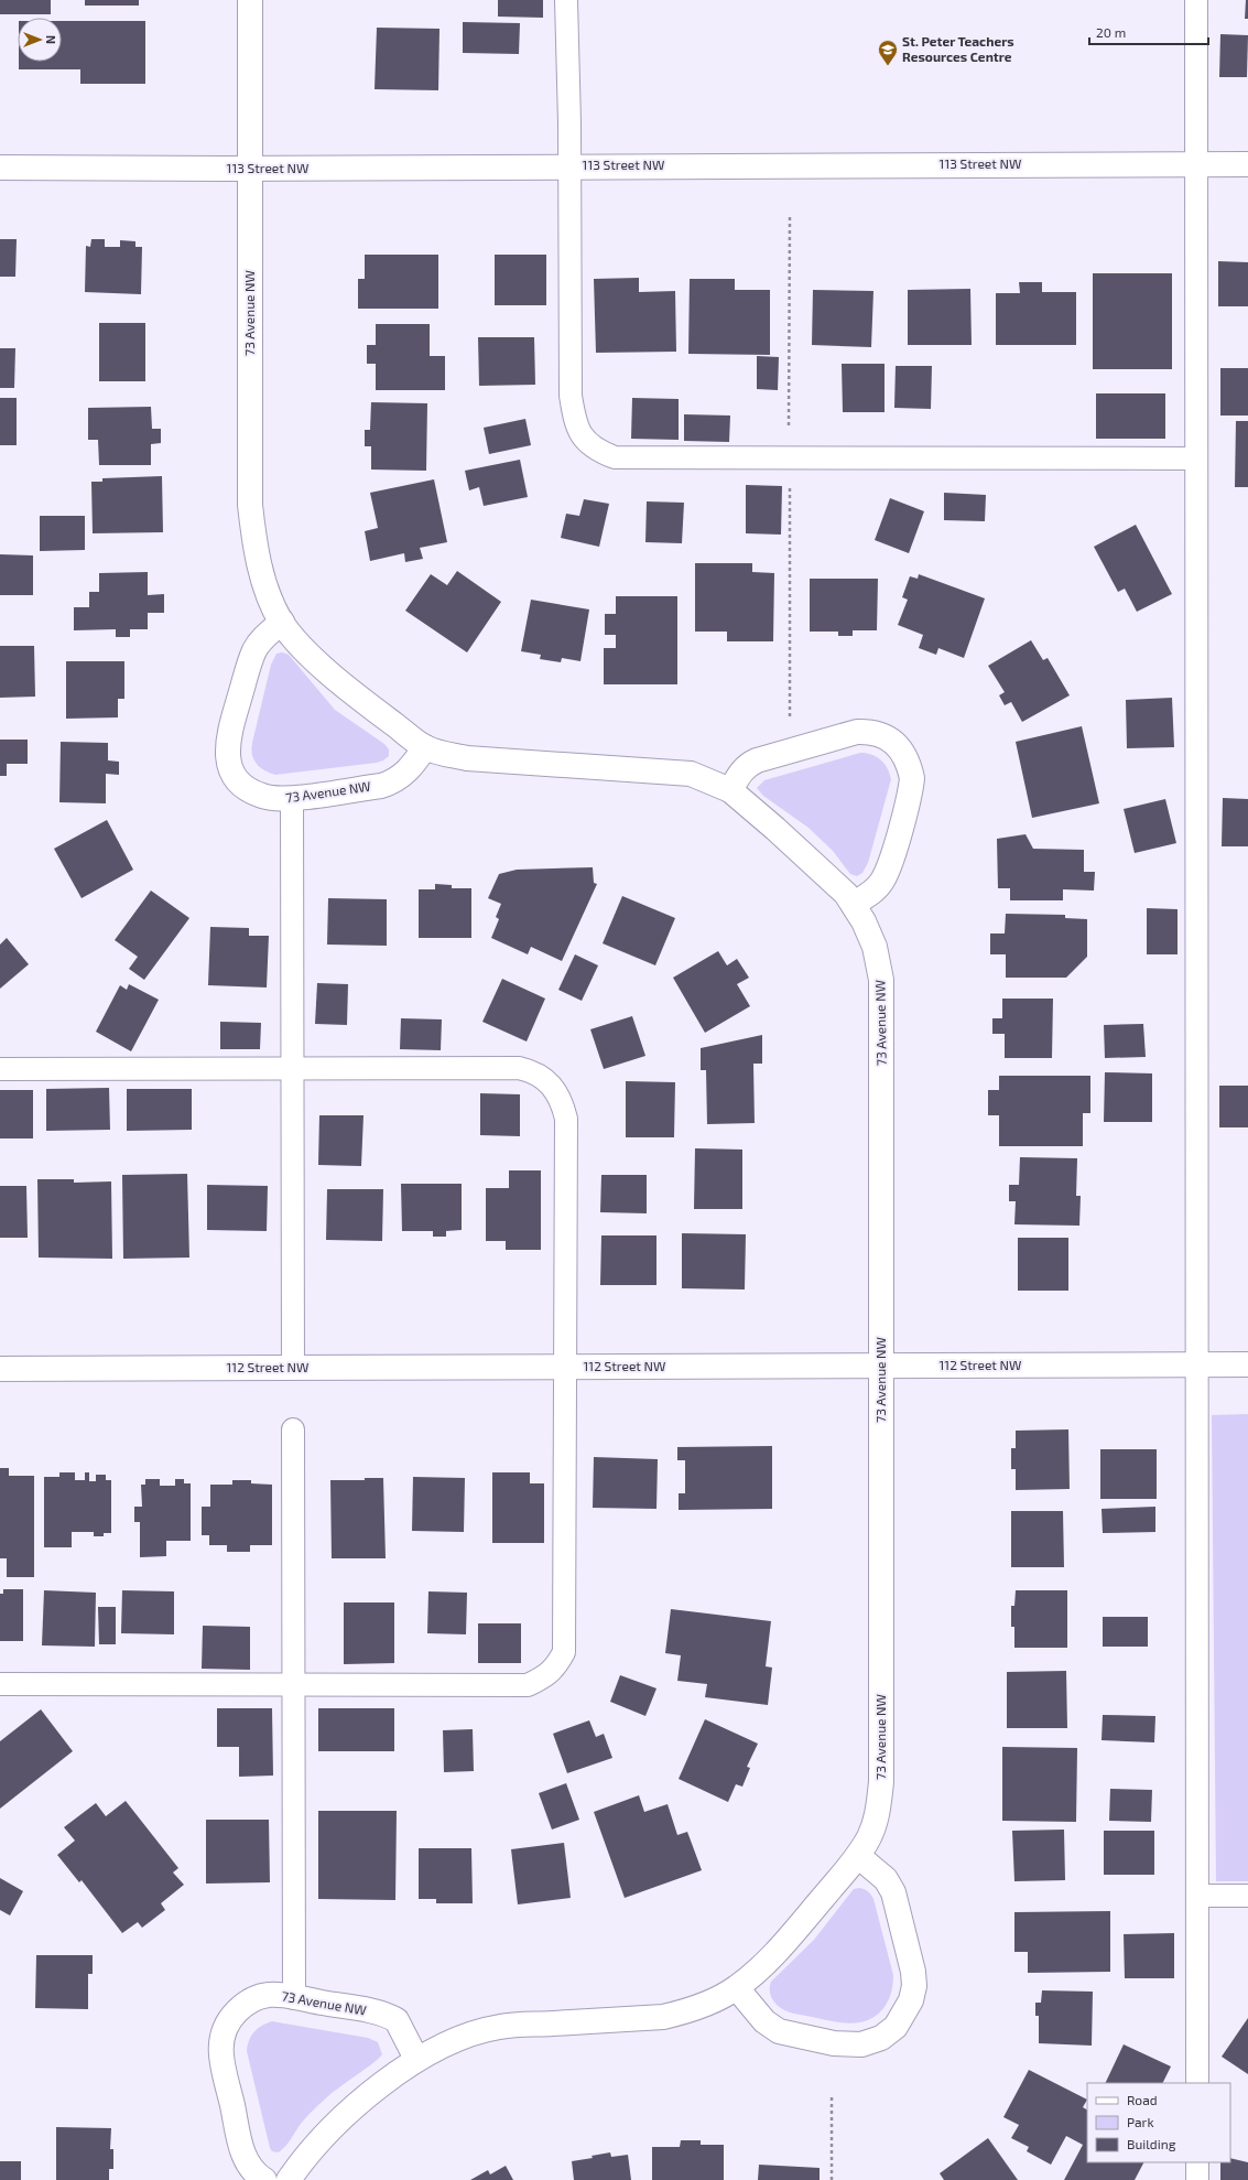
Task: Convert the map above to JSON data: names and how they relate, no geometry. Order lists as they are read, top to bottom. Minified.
{"streets":{"street":["113 Street NW","73 Avenue NW","112 Street NW"]},"crossings":[["113 Street NW","73 Avenue NW"],["73 Avenue NW","112 Street NW"]],"places":{"school or university":["St. Peter Teachers Resources Centre"]},"legend":["Road","Park","Building"],"scale_bar":"20 m","north":"right"}
